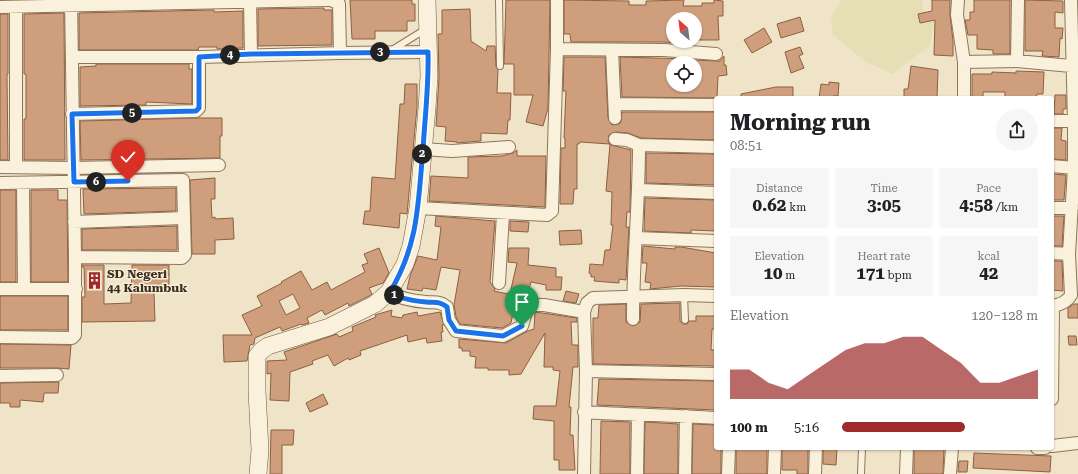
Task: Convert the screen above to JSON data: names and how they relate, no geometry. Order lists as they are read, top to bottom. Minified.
{"places":{"building":["SD Negeri 44 Kalumbuk"]},"north":"top left","page":{"pins":["3","4","5","2","6","1"],"heading":["Morning run","08:51"],"stats":[["Distance","0.62 km"],["Time","3:05"],["Pace","4:58 /km"],["Elevation","10 m"],["Heart rate","171 bpm"],["kcal","42"]],"chart":["Elevation","120–128 m"],"list":[{"name":"100 m","note":"5:16"}]}}
